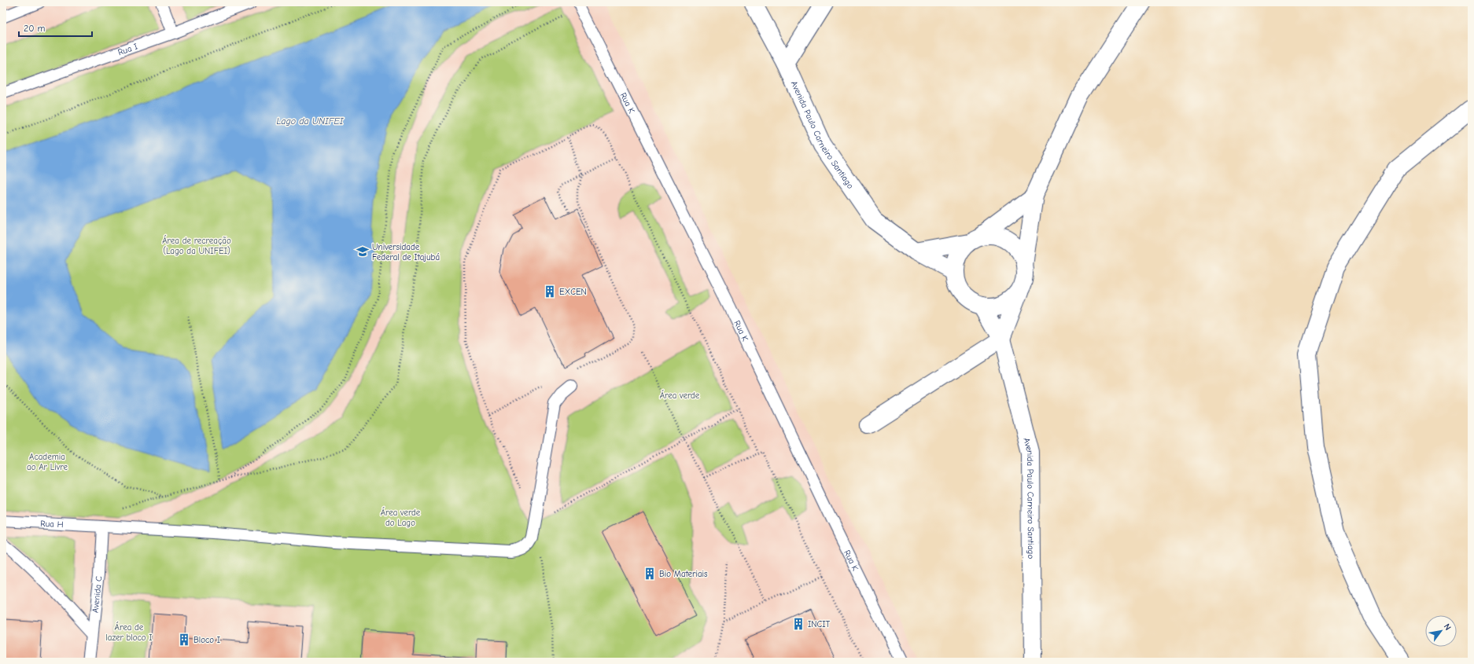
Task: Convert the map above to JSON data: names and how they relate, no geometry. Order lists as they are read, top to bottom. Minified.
{"streets":{"street":["Avenida Paulo Carneiro Santiago"],"lane":["Rua I","Rua K","Rua H","Avenida C"]},"crossings":[["Rua H","Avenida C"]],"water":["Lago da UNIFEI"],"parks":["Área de recreação (Lago da UNIFEI)","Área verde","Academia ao Ar Livre","Área verde do Lago","Área de lazer bloco I"],"places":{"school or university":["Universidade Federal de Itajubá"],"building":["EXCEN","Bio Materiais","INCIT","Bloco I"]},"scale_bar":"20 m","north":"top right"}
